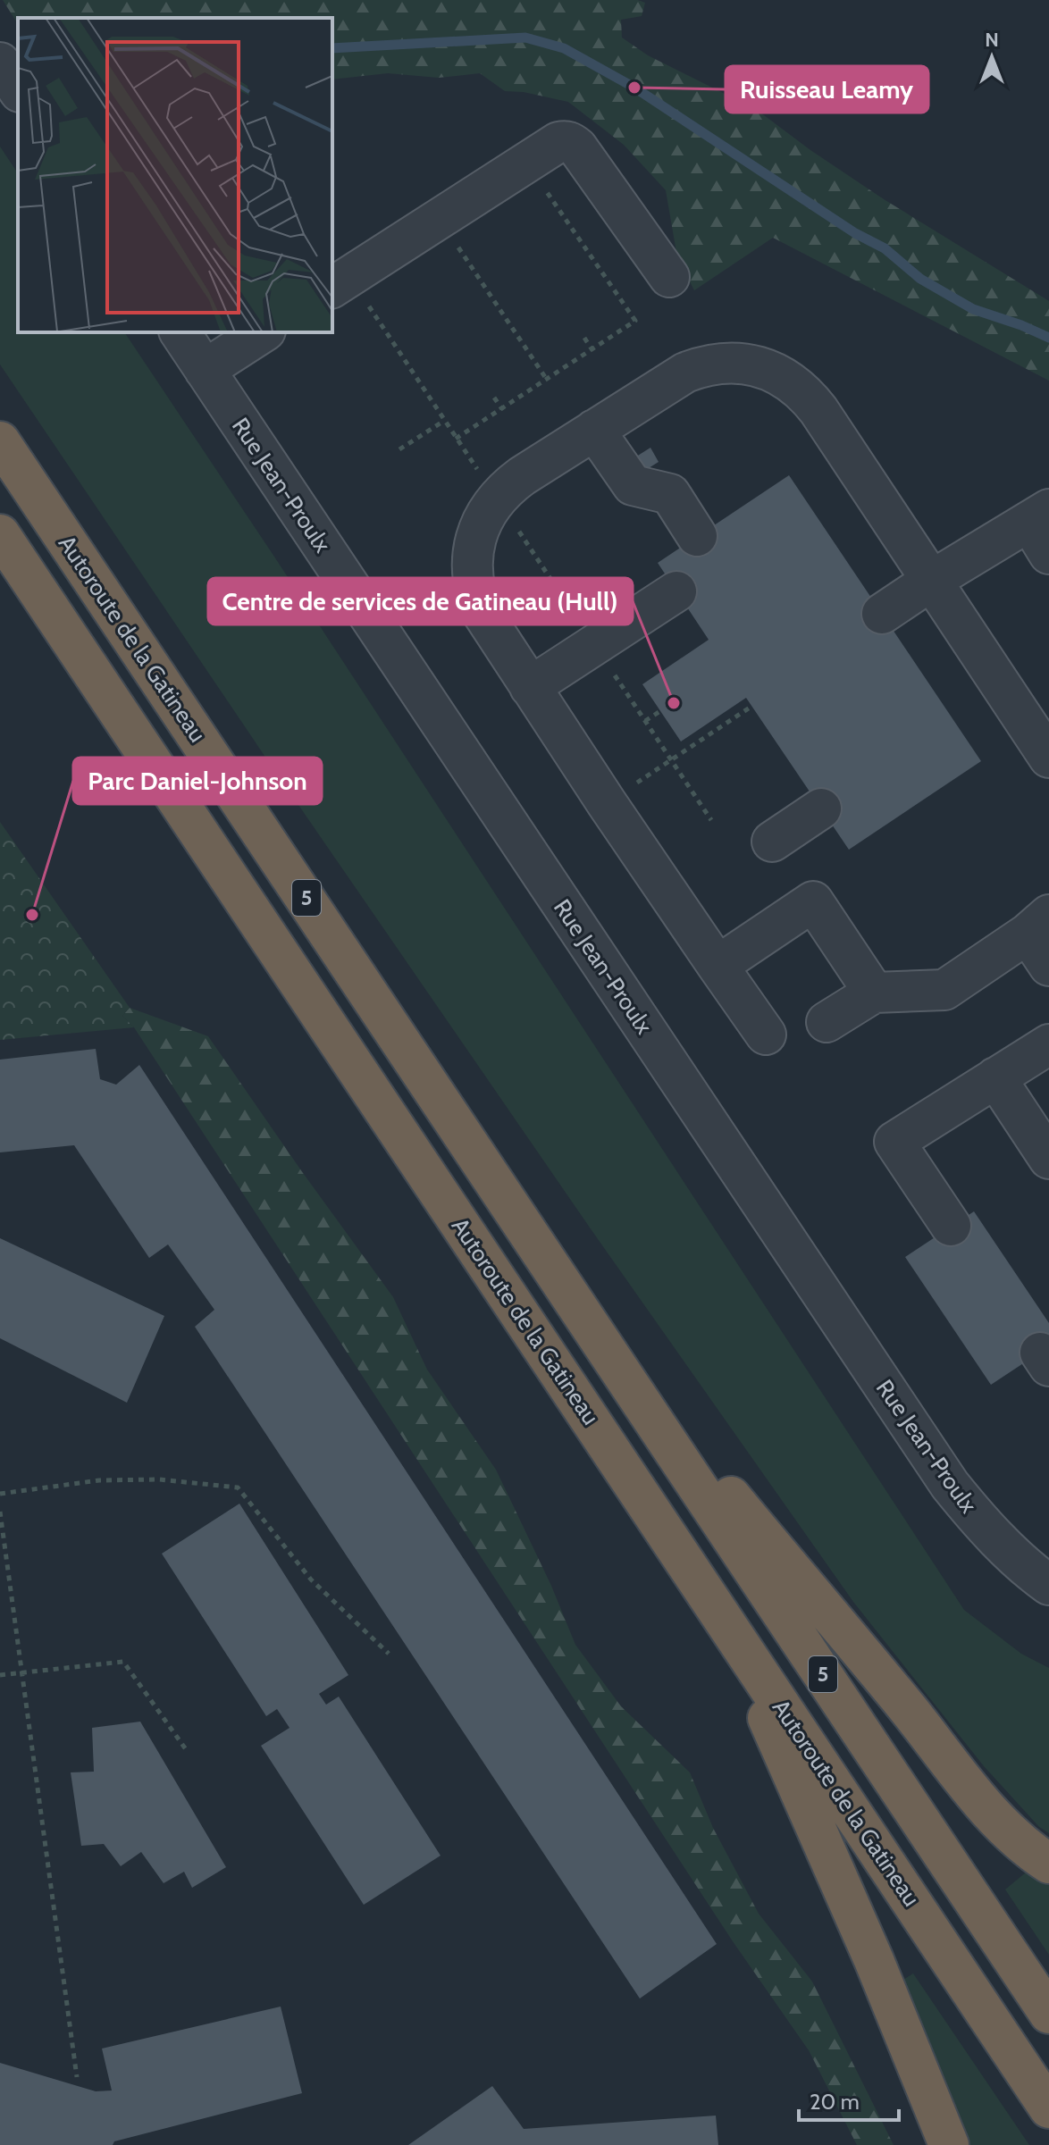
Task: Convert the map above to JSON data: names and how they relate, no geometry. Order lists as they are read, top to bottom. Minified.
{"streets":{"highway":["Autoroute de la Gatineau","5"],"street":["Rue Jean-Proulx"]},"places":["Ruisseau Leamy","Centre de services de Gatineau (Hull)","Parc Daniel-Johnson"],"scale_bar":"20 m","north":"top"}
